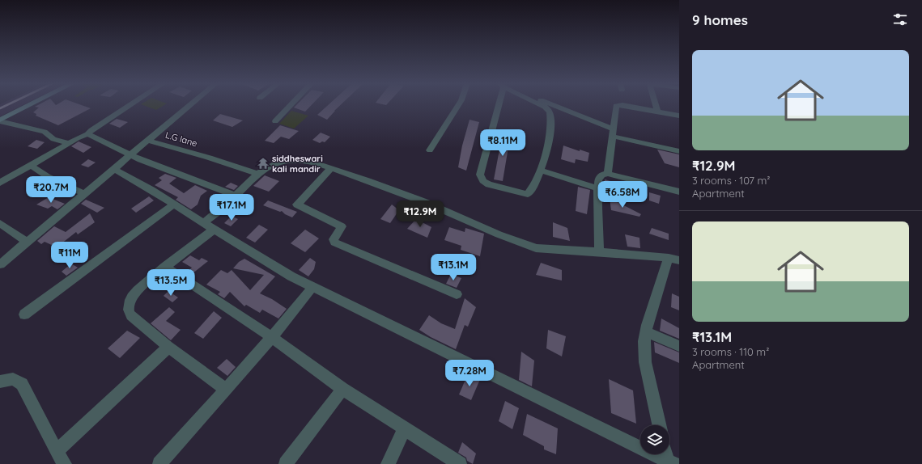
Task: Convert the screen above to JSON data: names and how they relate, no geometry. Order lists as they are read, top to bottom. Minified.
{"streets":{"street":["L.G lane"]},"places":{"temple":["siddheswari kali mandir"]},"page":{"heading":"9 homes","list":[{"name":"₹12.9M","note":"3 rooms · 107 m² · Apartment"},{"name":"₹13.1M","note":"3 rooms · 110 m² · Apartment"}],"price":["₹8.11M","₹20.7M","₹6.58M","₹17.1M","₹12.9M","₹11M","₹13.1M","₹13.5M","₹7.28M"]}}
